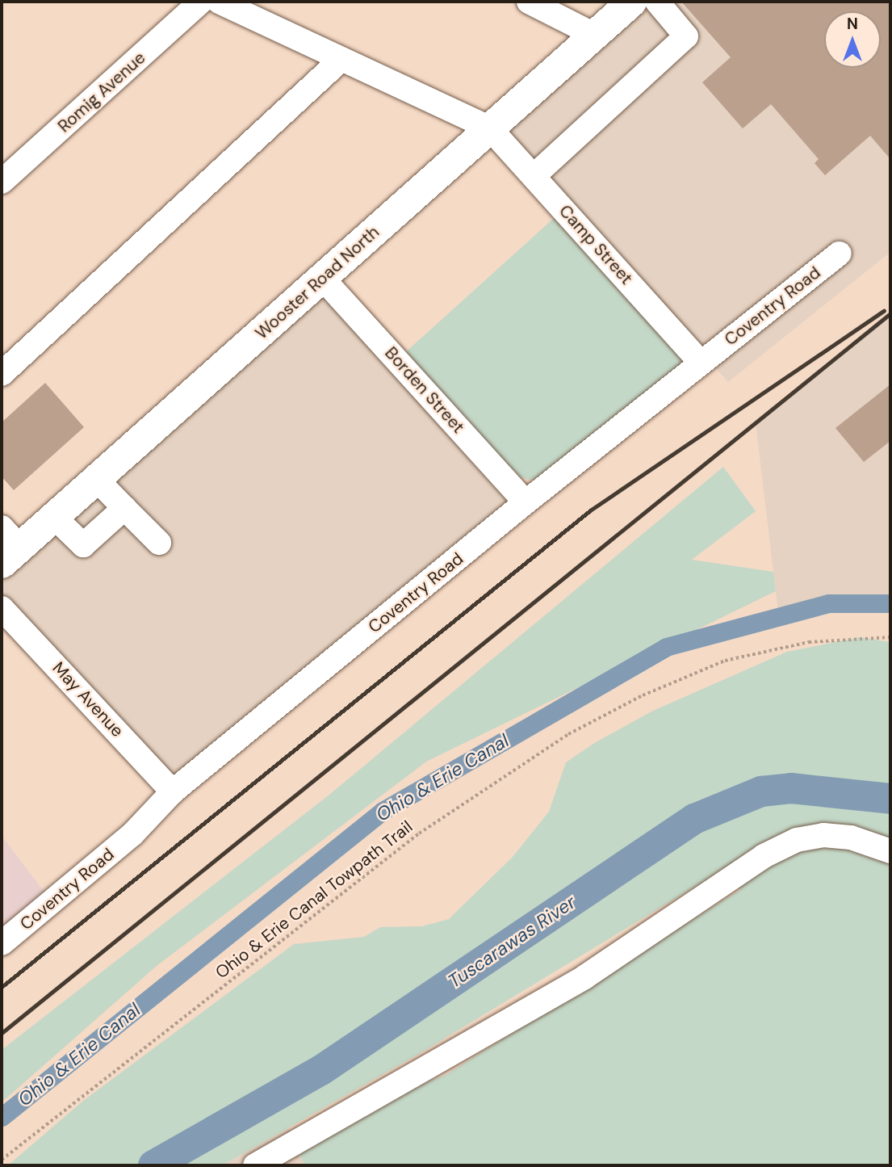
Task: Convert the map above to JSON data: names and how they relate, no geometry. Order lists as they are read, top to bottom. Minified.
{"streets":{"main road":["Wooster Road North"],"street":["Romig Avenue","Camp Street","Coventry Road","Borden Street","May Avenue"],"path":["Ohio & Erie Canal Towpath Trail"]},"crossings":[["Camp Street","Wooster Road North"],["Camp Street","Coventry Road"],["Wooster Road North","Borden Street"],["Coventry Road","Borden Street"],["Coventry Road","May Avenue"]],"water":["Ohio & Erie Canal","Tuscarawas River"],"north":"top"}
